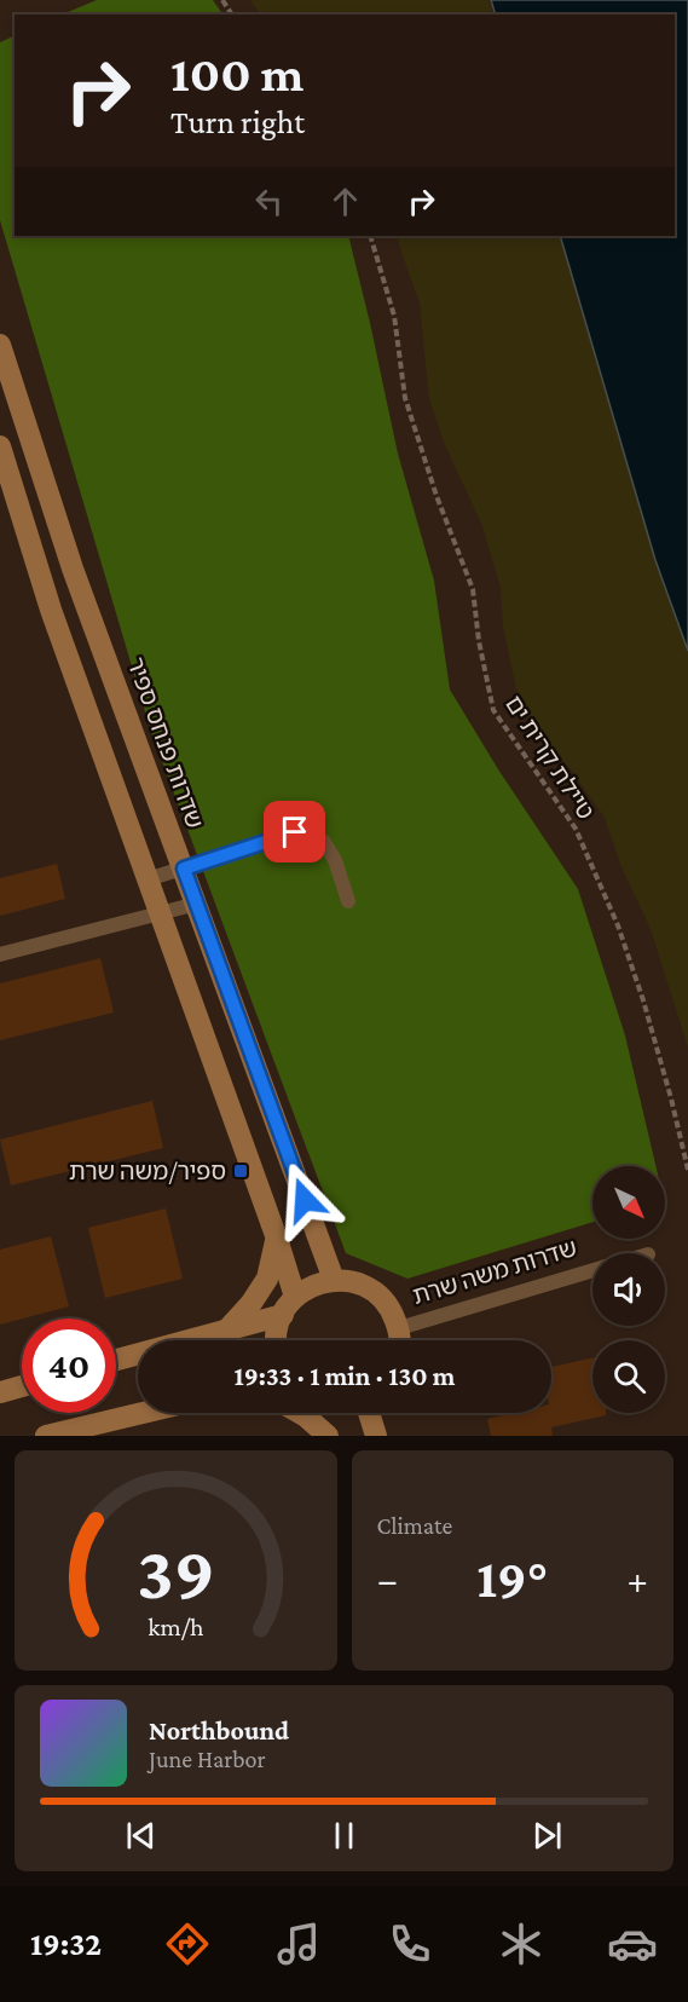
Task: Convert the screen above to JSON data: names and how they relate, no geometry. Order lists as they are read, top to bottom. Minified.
{"streets":{"street":["שדרות פנחס ספיר"],"lane":["שדרות משה שרת"],"path":["טיילת קרית ים"]},"places":{"transit":["ספיר/משה שרת"]},"north":"bottom right","page":{"turn":["100 m","Turn right"],"limit":"40","trip":"19:33 · 1 min · 130 m","tile":"Climate","heat":["−","19°","+"],"song":["Northbound","June Harbor"],"tabs":"19:32","gauge":["39","km/h"]}}
